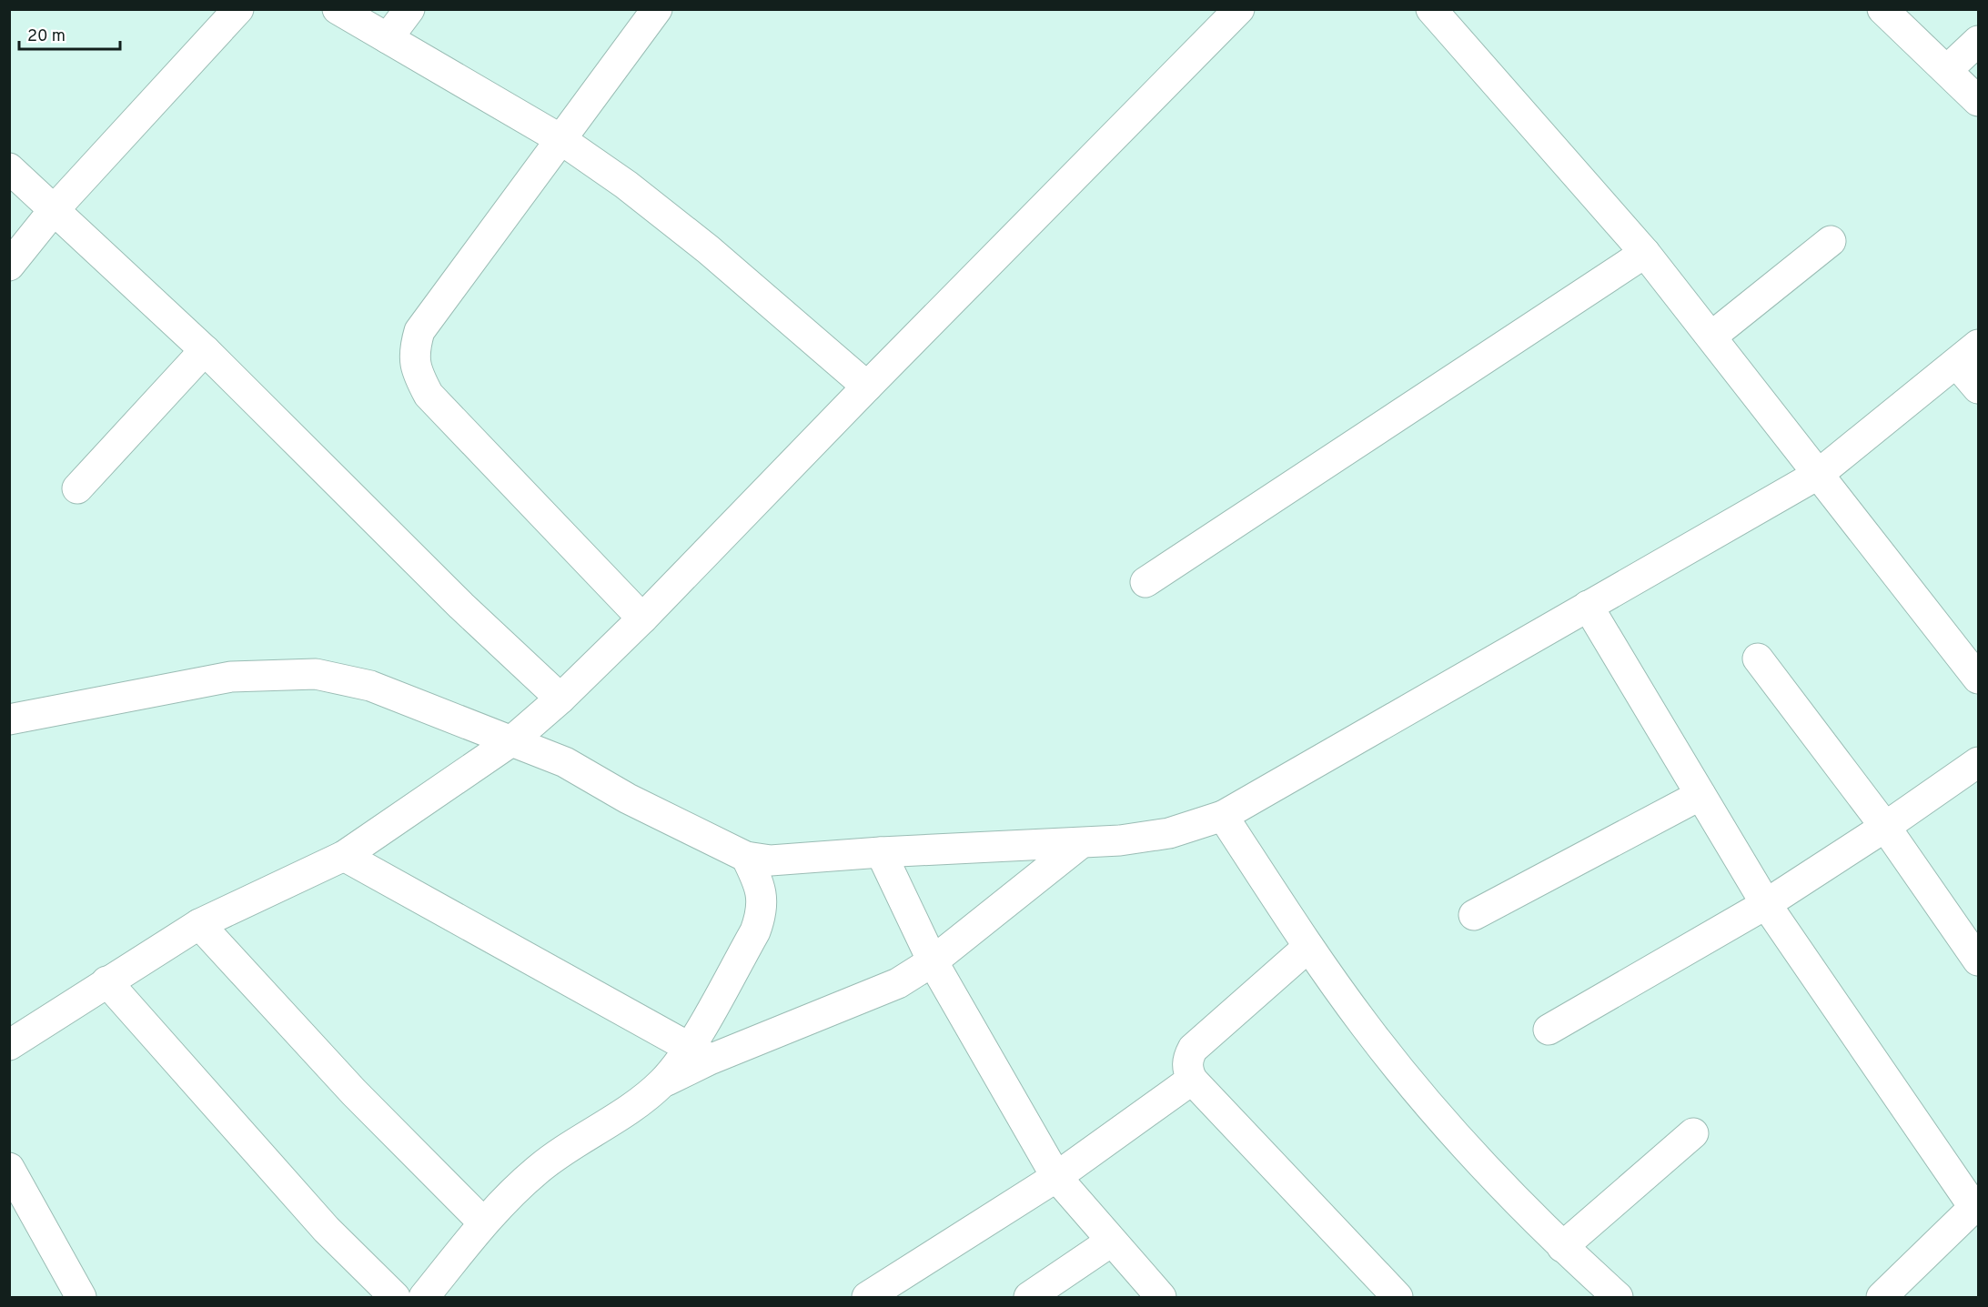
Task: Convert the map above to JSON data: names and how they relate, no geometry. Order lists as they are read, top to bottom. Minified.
{"scale_bar":"20 m"}
